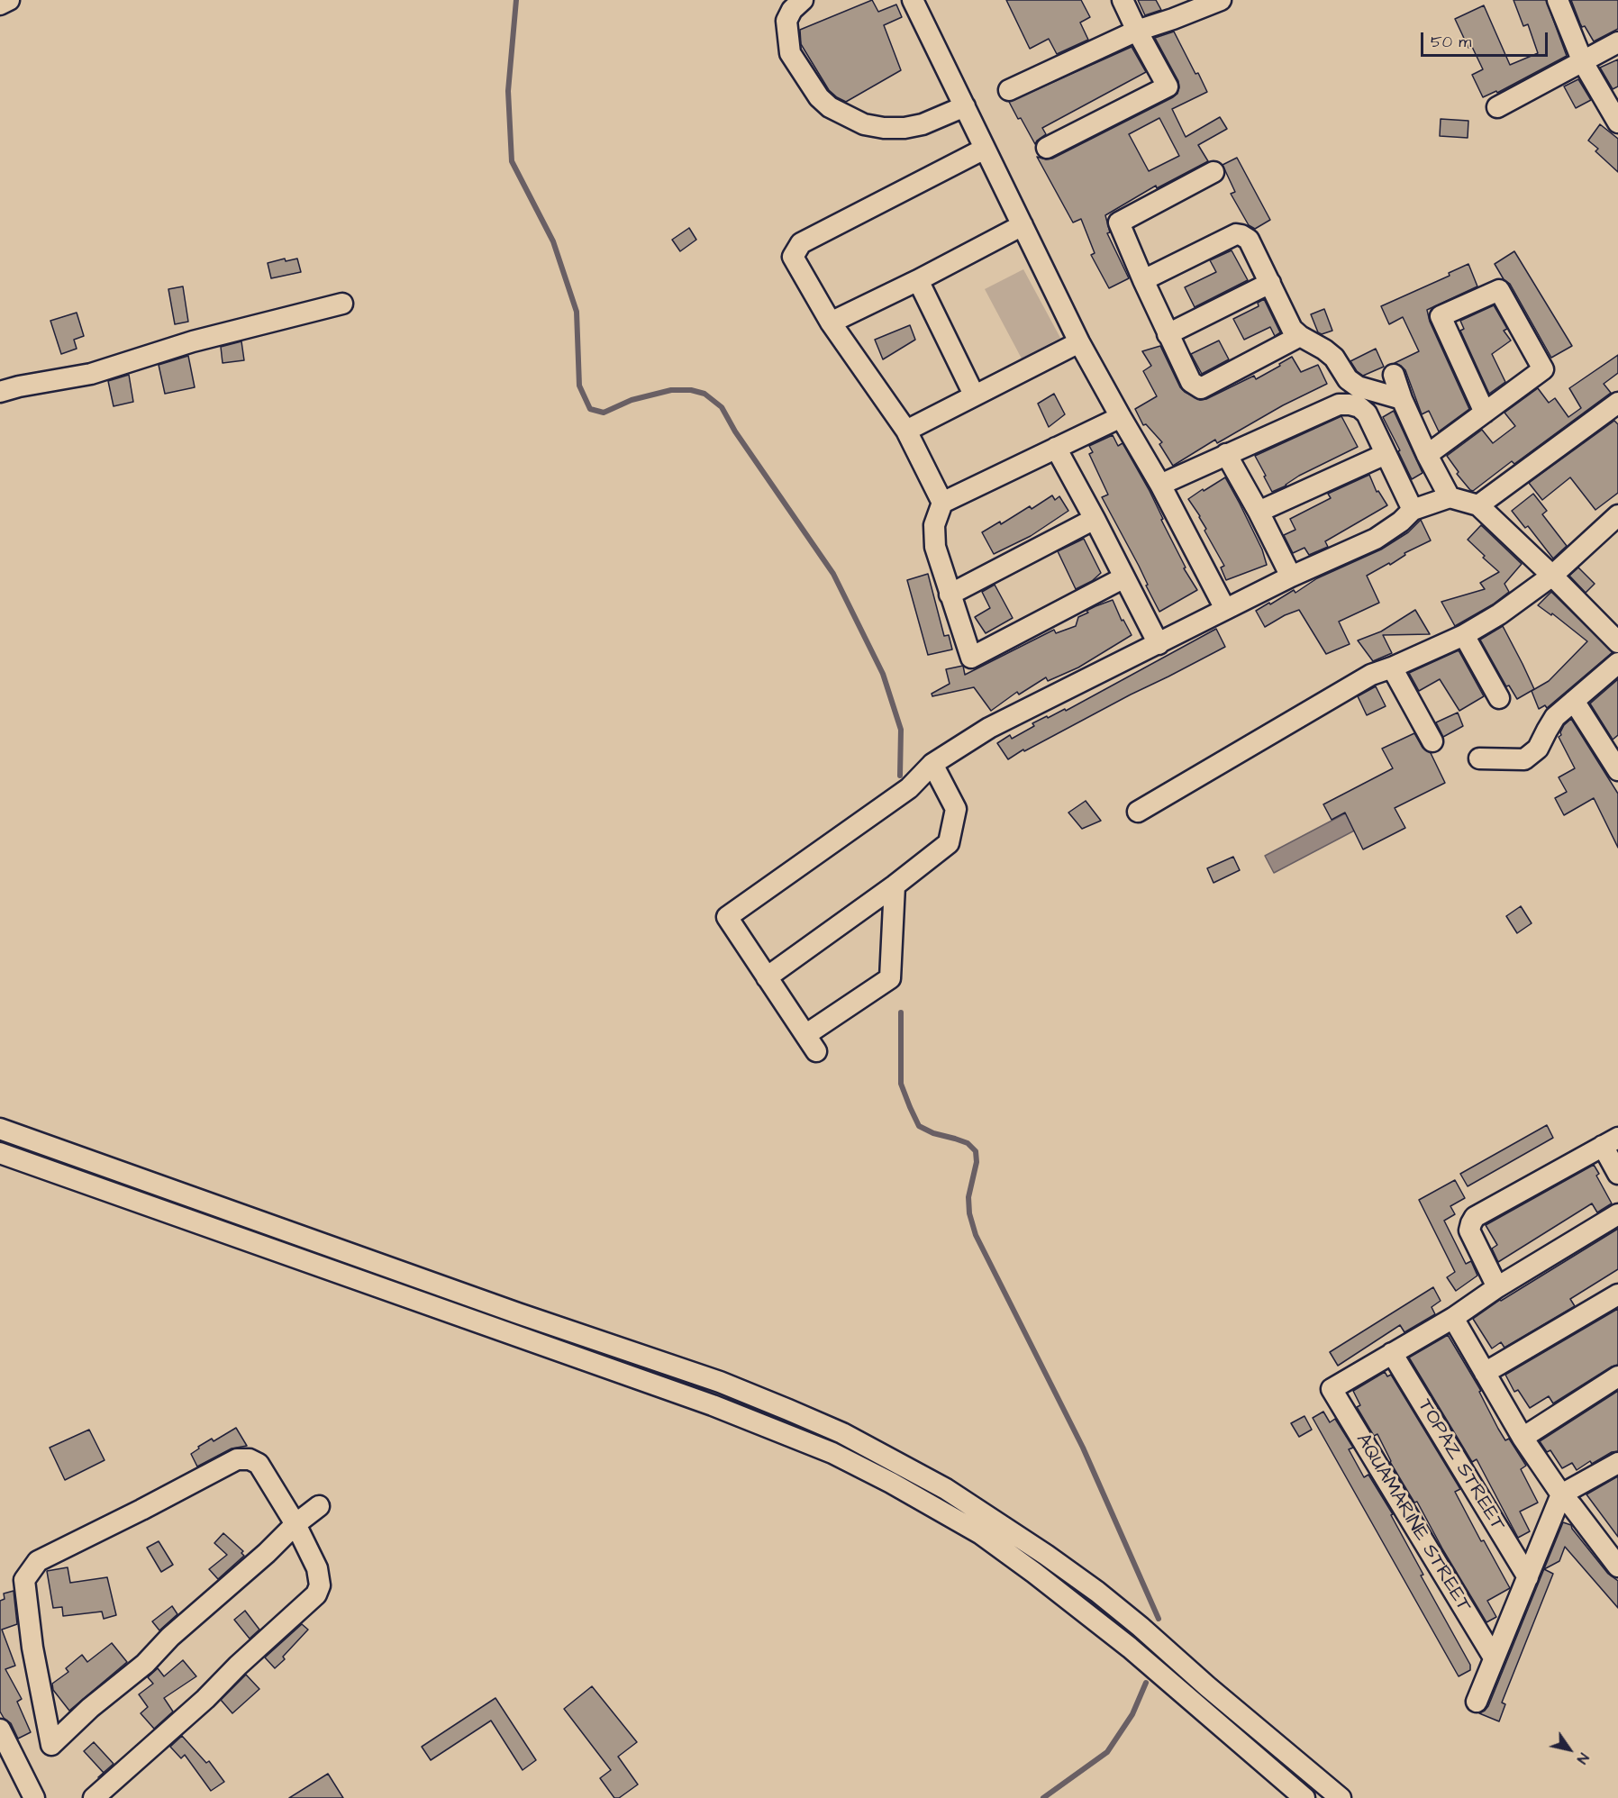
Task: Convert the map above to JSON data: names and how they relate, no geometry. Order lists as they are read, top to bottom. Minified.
{"streets":{"street":["TOPAZ STREET","AQUAMARINE STREET"]},"crossings":[["TOPAZ STREET","AQUAMARINE STREET"]],"scale_bar":"50 m","north":"bottom right"}
